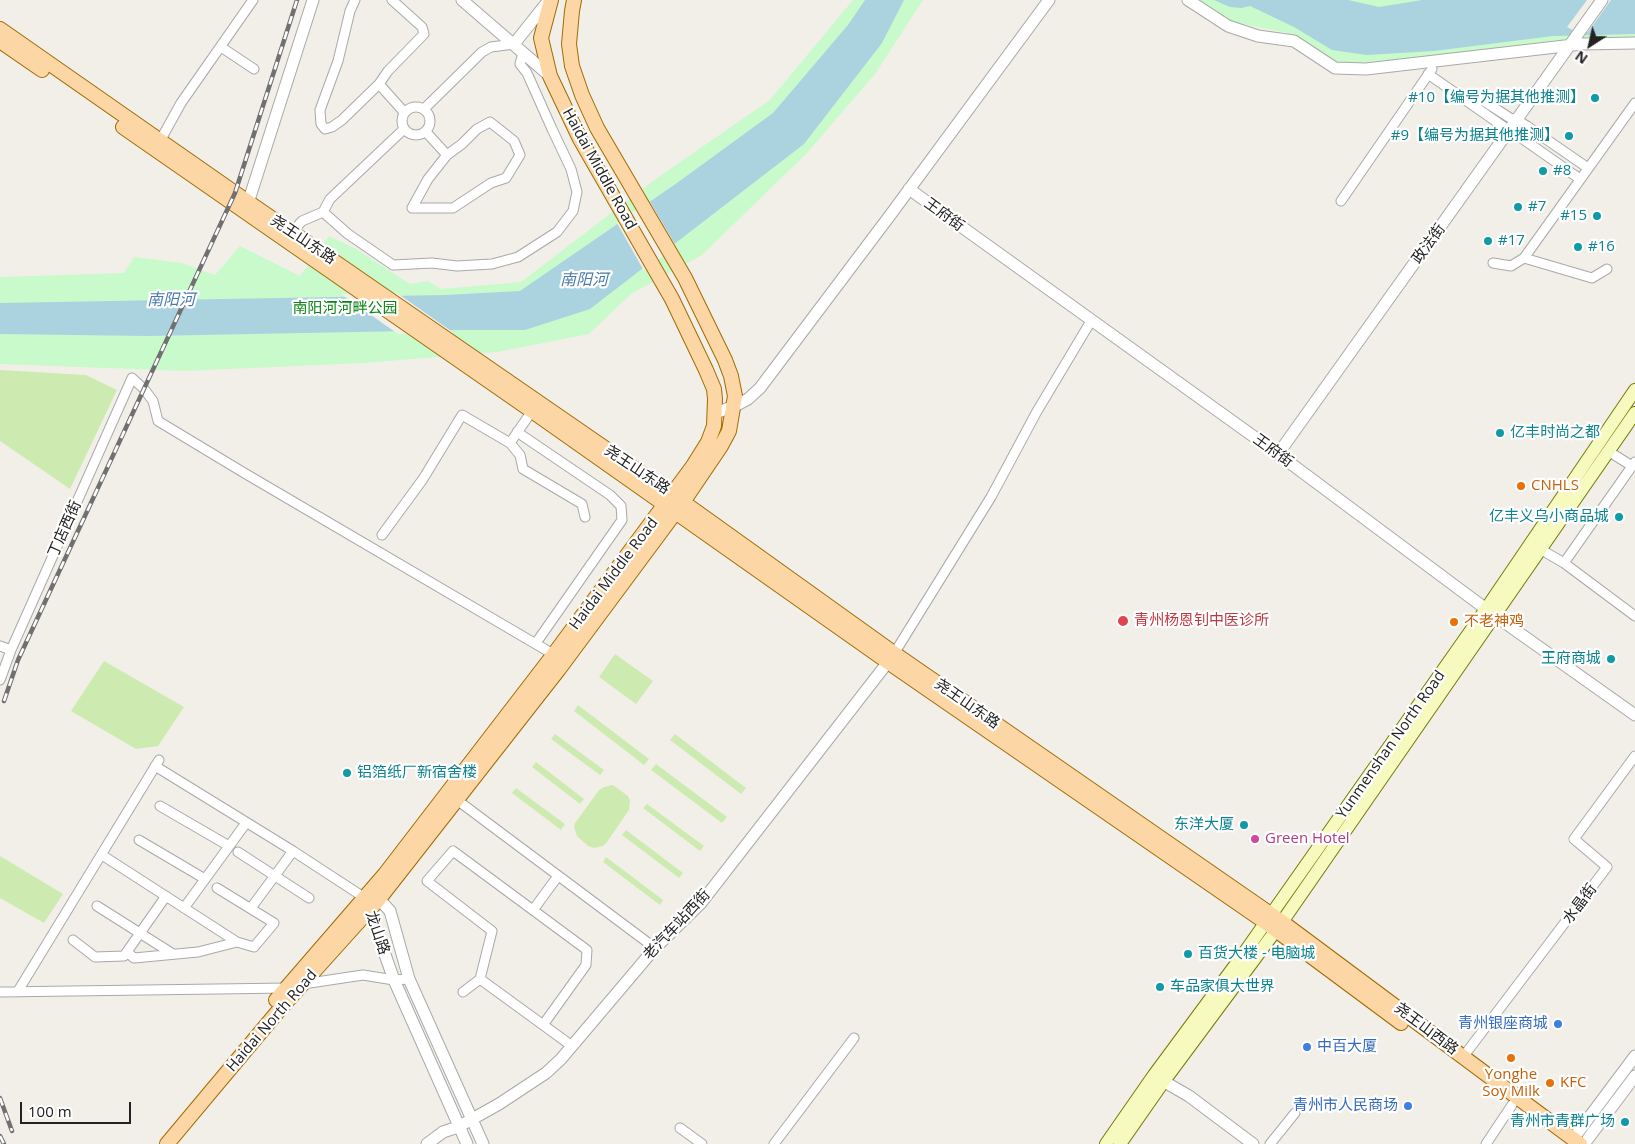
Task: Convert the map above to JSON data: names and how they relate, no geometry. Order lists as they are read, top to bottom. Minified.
{"streets":{"main road":["Haidai Middle Road","尧王山东路","Yunmenshan North Road","Haidai North Road","尧王山西路"],"street":["王府街","政法街","丁店西街","水晶街","老汽车站西街","龙山路"]},"crossings":[["Haidai Middle Road","尧王山东路"],["Haidai Middle Road","龙山路"],["Haidai Middle Road","Haidai North Road"],["王府街","政法街"],["王府街","Yunmenshan North Road"],["尧王山东路","Yunmenshan North Road"],["尧王山东路","老汽车站西街"],["尧王山东路","尧王山西路"],["Yunmenshan North Road","尧王山西路"],["水晶街","尧王山西路"],["老汽车站西街","龙山路"],["龙山路","Haidai North Road"]],"water":["南阳河"],"parks":["南阳河河畔公园"],"places":["#10【编号为据其他推测】","#9【编号为据其他推测】","#8","#7","#15","#17","#16","亿丰时尚之都","CNHLS","亿丰义乌小商品城","青州杨恩钊中医诊所","不老神鸡","王府商城","铝箔纸厂新宿舍楼","东洋大厦","Green Hotel","百货大楼 - 电脑城","车品家俱大世界","青州银座商城","中百大厦","Yonghe Soy Milk","KFC","青州市人民商场","青州市青群广场"],"scale_bar":"100 m","north":"bottom left"}
